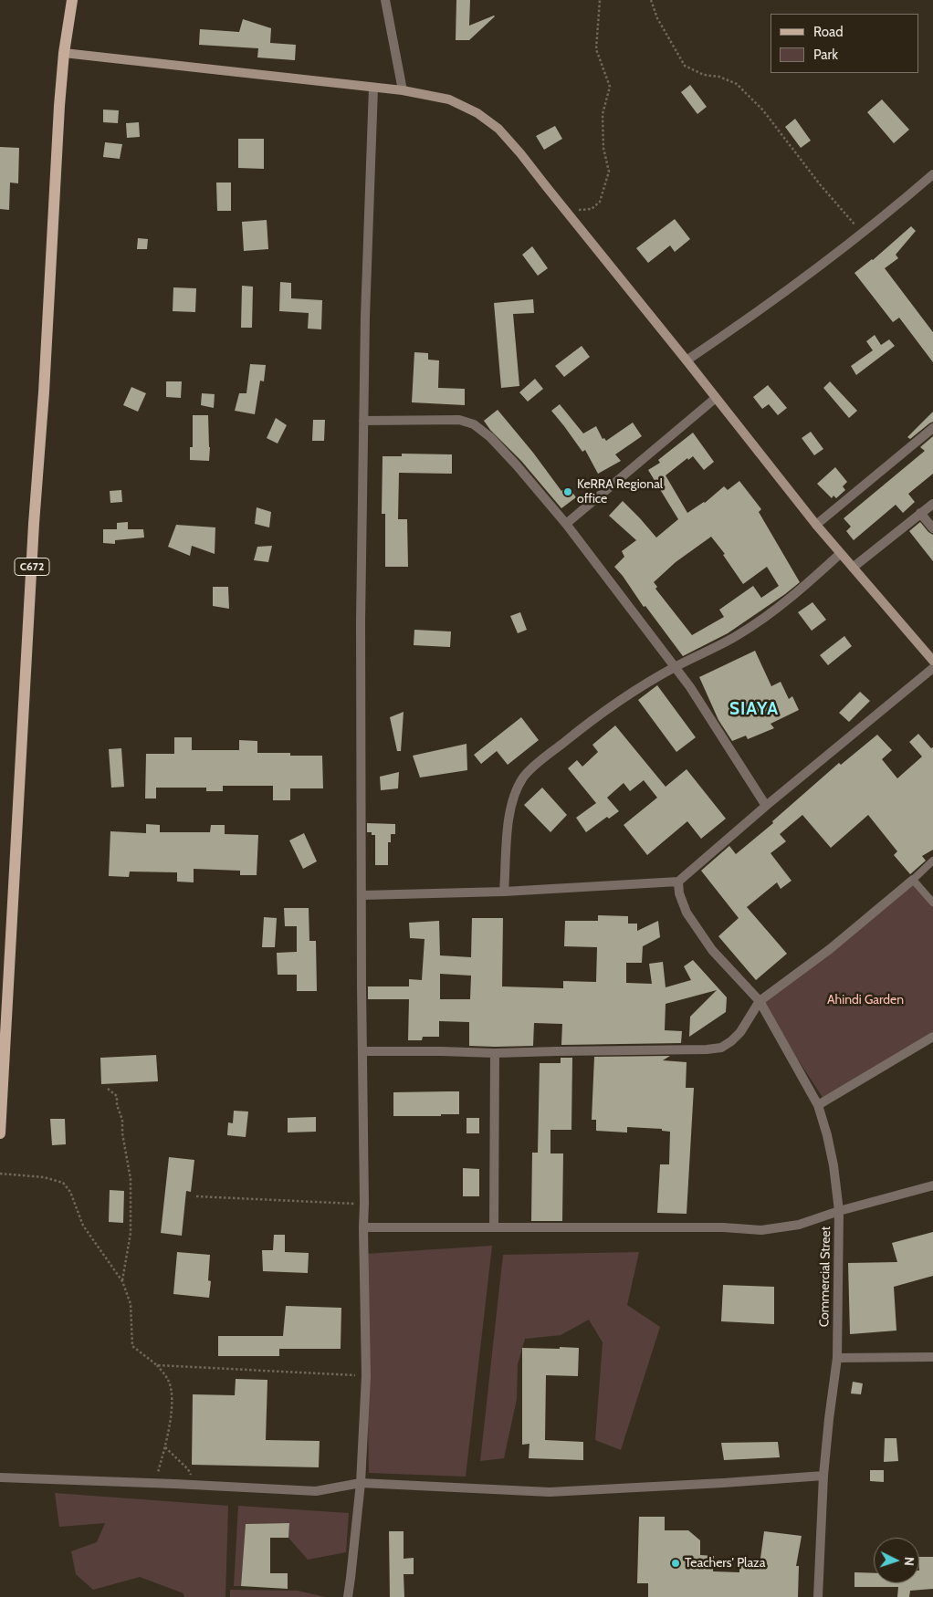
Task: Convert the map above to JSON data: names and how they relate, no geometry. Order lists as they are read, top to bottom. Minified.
{"streets":{"main road":["C672"],"street":["Commercial Street"]},"districts":["SIAYA"],"parks":["Ahindi Garden"],"places":["KeRRA Regional office","Teachers' Plaza"],"legend":["Road","Park"],"north":"right"}
